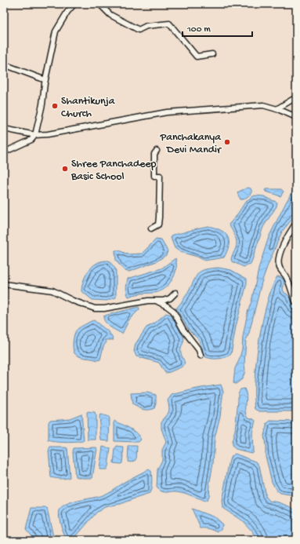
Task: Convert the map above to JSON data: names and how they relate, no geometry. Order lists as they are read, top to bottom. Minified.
{"places":["Shantikunja Church","Panchakanya Devi Mandir","Shree Panchadeep Basic School"],"scale_bar":"100 m"}
